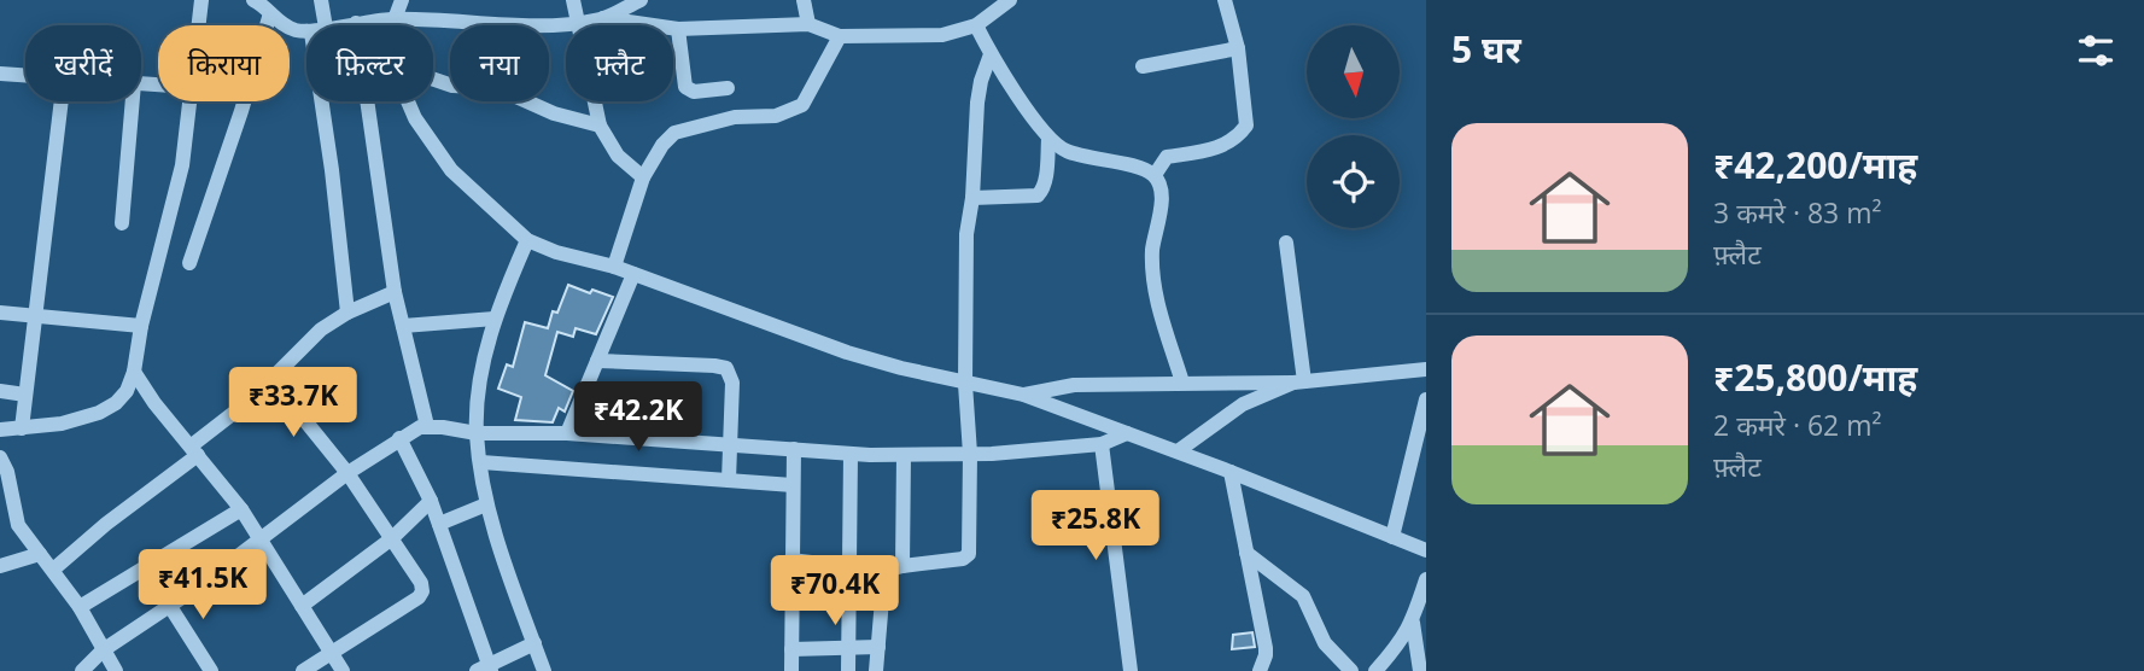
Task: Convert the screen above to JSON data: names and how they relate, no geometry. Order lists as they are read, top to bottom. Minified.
{"north":"bottom","page":{"heading":"5 घर","chip":["खरीदें","किराया","फ़िल्टर","नया","फ़्लैट"],"list":[{"name":"₹42,200/माह","note":"3 कमरे · 83 m² · फ़्लैट"},{"name":"₹25,800/माह","note":"2 कमरे · 62 m² · फ़्लैट"}],"price":["₹33.7K","₹42.2K","₹25.8K","₹41.5K","₹70.4K"]}}
